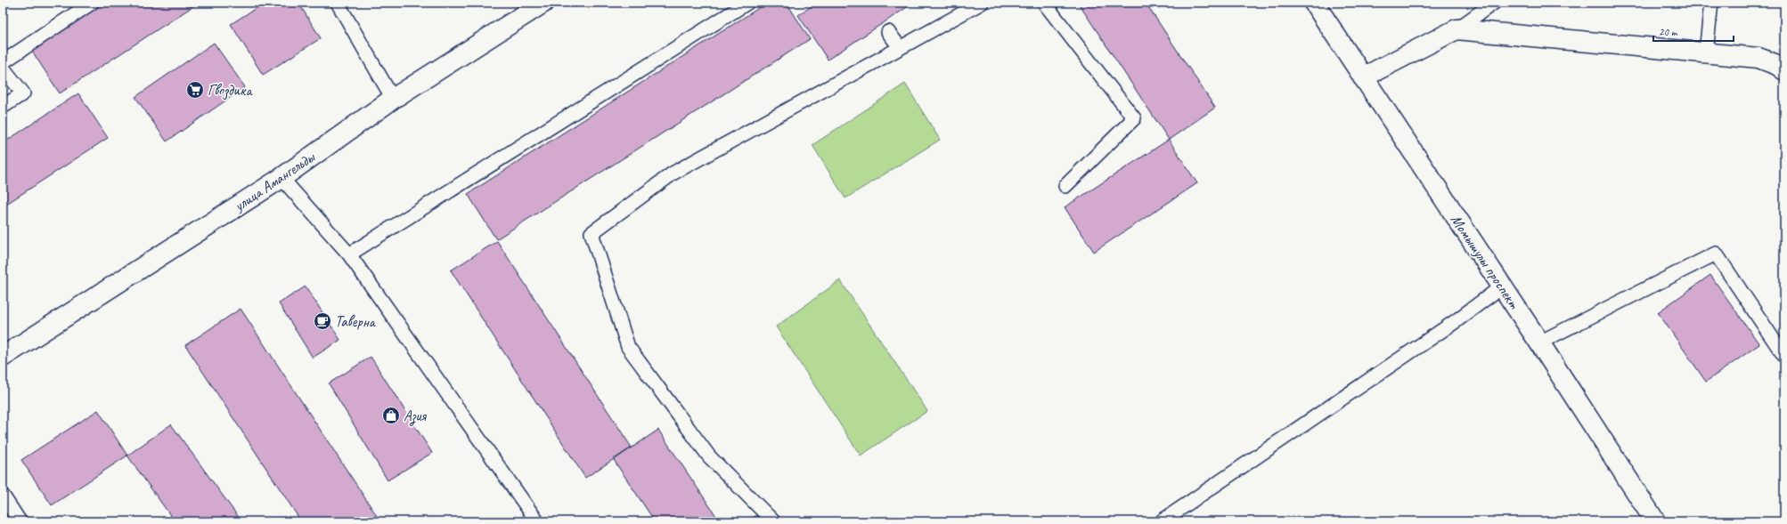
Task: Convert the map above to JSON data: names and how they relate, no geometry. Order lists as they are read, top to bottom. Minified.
{"streets":{"street":["улица Амангельды","Момышулы проспект"]},"places":{"supermarket":["Гвоздика"],"cafe":["Таверна"],"shop":["Азия"]},"scale_bar":"20 m"}
